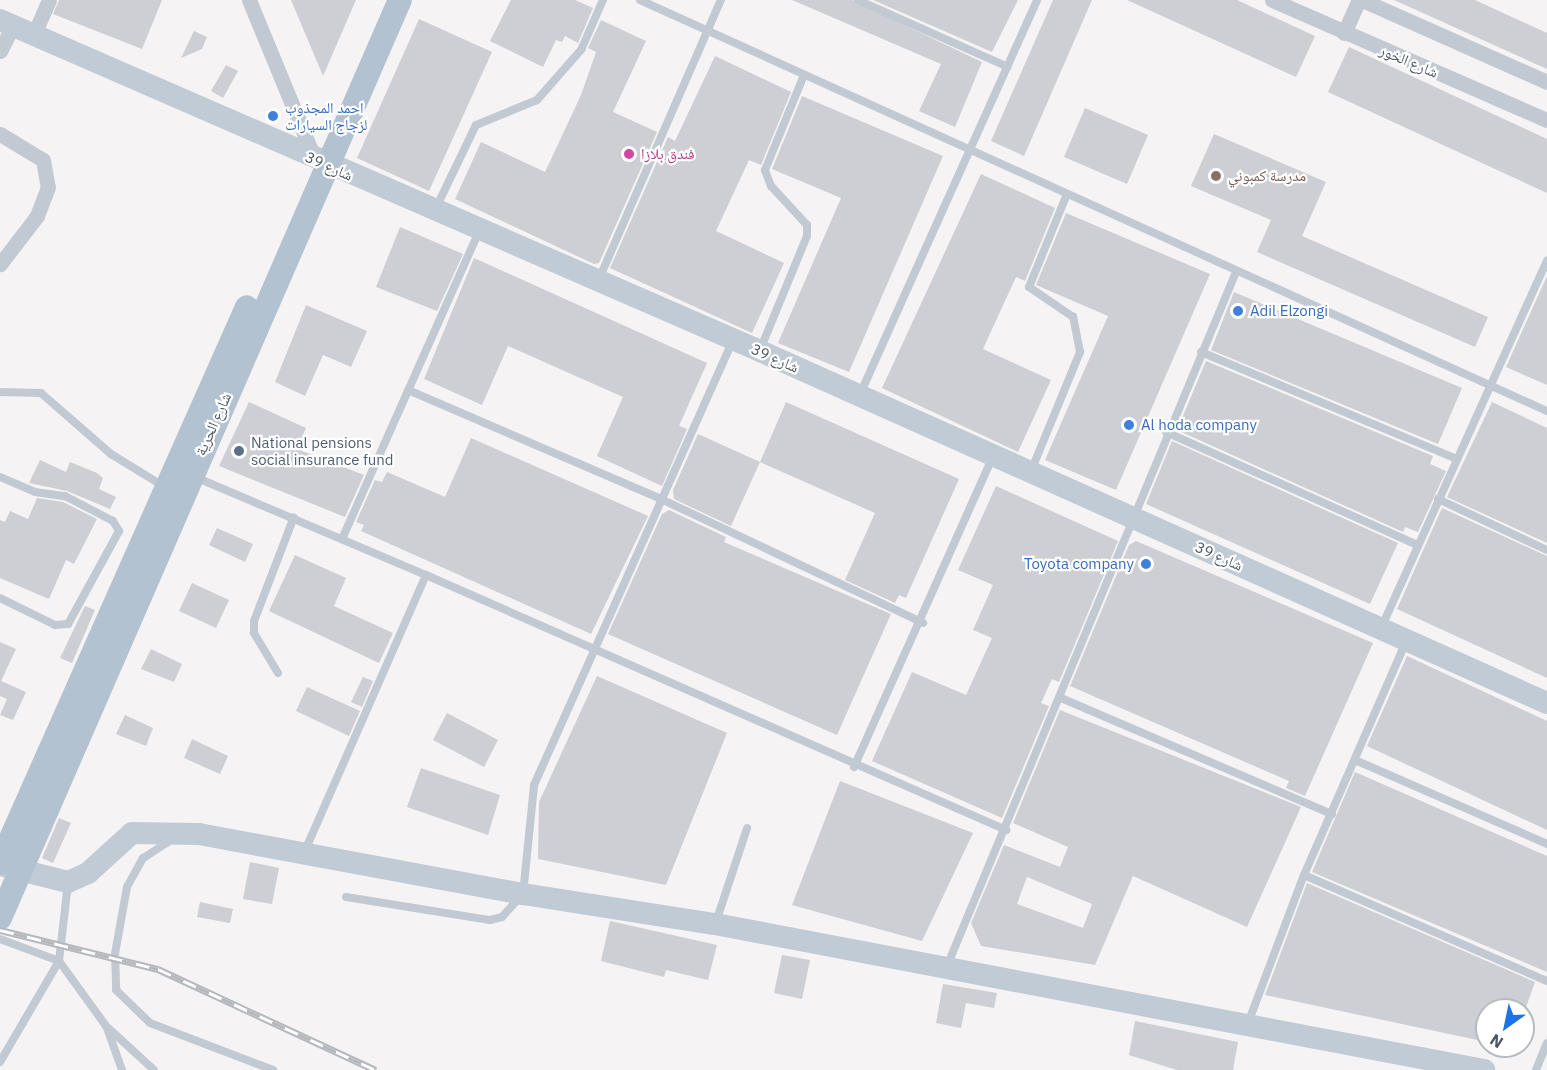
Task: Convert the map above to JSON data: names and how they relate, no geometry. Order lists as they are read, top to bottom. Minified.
{"streets":{"main road":["شارع الحرية"],"street":["شارع الخور","شارع 39"]},"crossings":[["شارع 39","شارع الحرية"]],"places":["احمد المجذوب لزجاج السيارات","فندق بلازا","مدرسة كمبوني","Adil Elzongi","Al hoda company","National pensions social insurance fund","Toyota company"],"north":"bottom left"}
